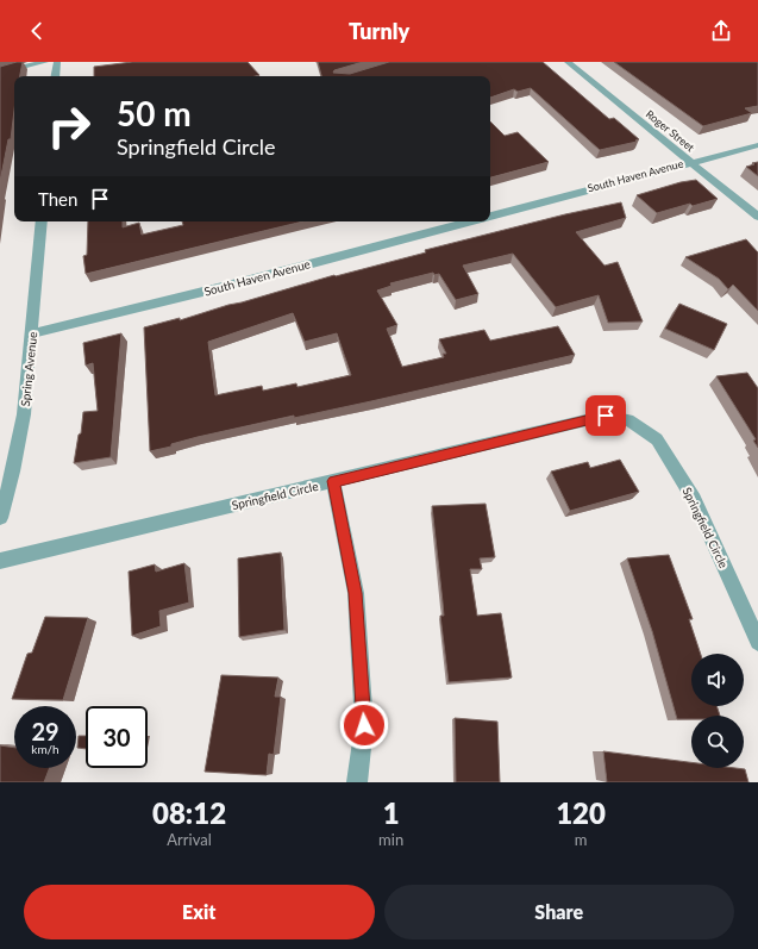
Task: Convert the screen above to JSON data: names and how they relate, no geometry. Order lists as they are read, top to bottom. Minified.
{"streets":{"street":["Roger Street","South Haven Avenue","Spring Avenue","Springfield Circle"]},"crossings":[["Roger Street","South Haven Avenue"],["South Haven Avenue","Spring Avenue"]],"page":{"header":"Turnly","turn":["50 m","Springfield Circle"],"then":"Then","speed":"29 km/h","limit":"30","eta":["08:12","Arrival","1","min","120","m"],"buttons":["Exit","Share"]}}
